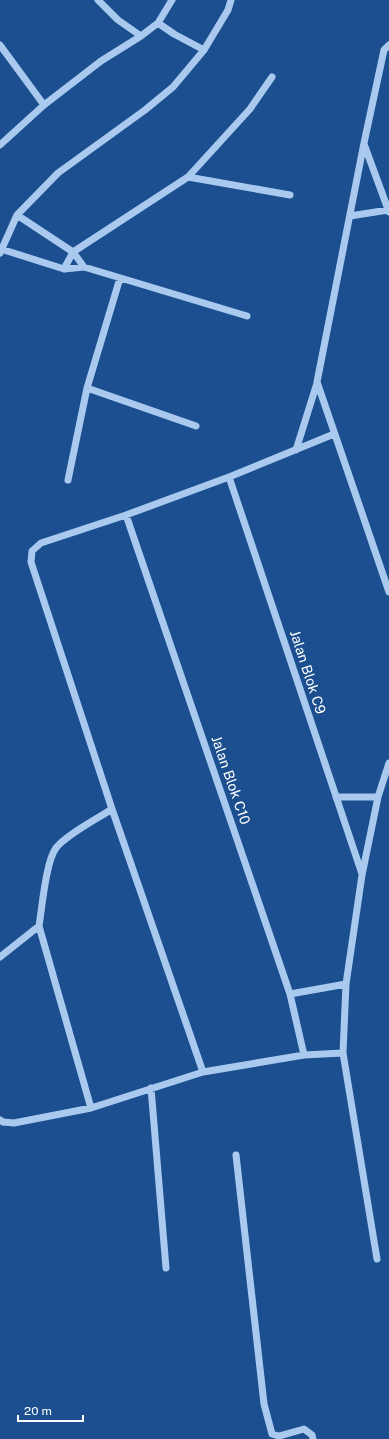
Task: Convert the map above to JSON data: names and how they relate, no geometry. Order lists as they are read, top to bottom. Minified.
{"streets":{"street":["Jalan Blok C9","Jalan Blok C10"]},"scale_bar":"20 m"}
